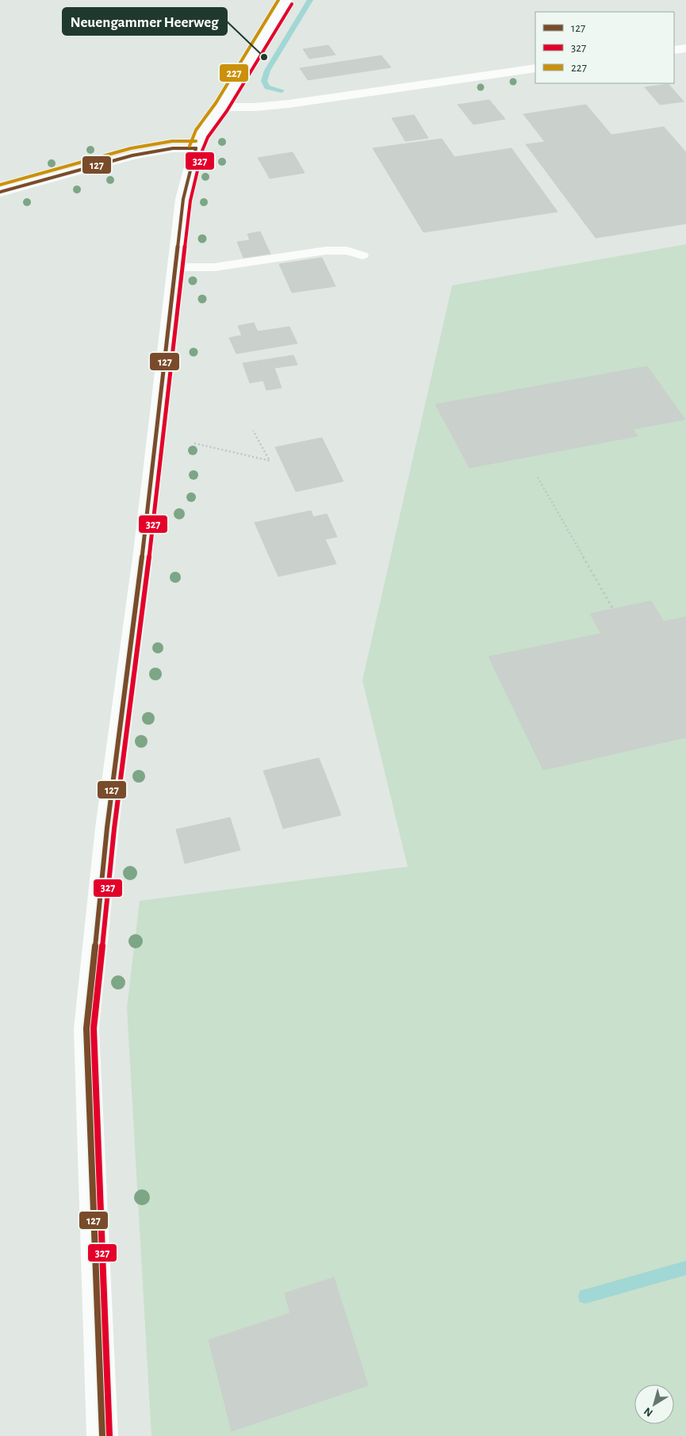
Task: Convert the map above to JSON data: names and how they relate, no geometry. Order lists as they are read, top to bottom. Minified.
{"places":["Neuengammer Heerweg"],"lines":["transit line 227","transit line 327","transit line 127"],"legend":["127","327","227"],"north":"bottom left"}
